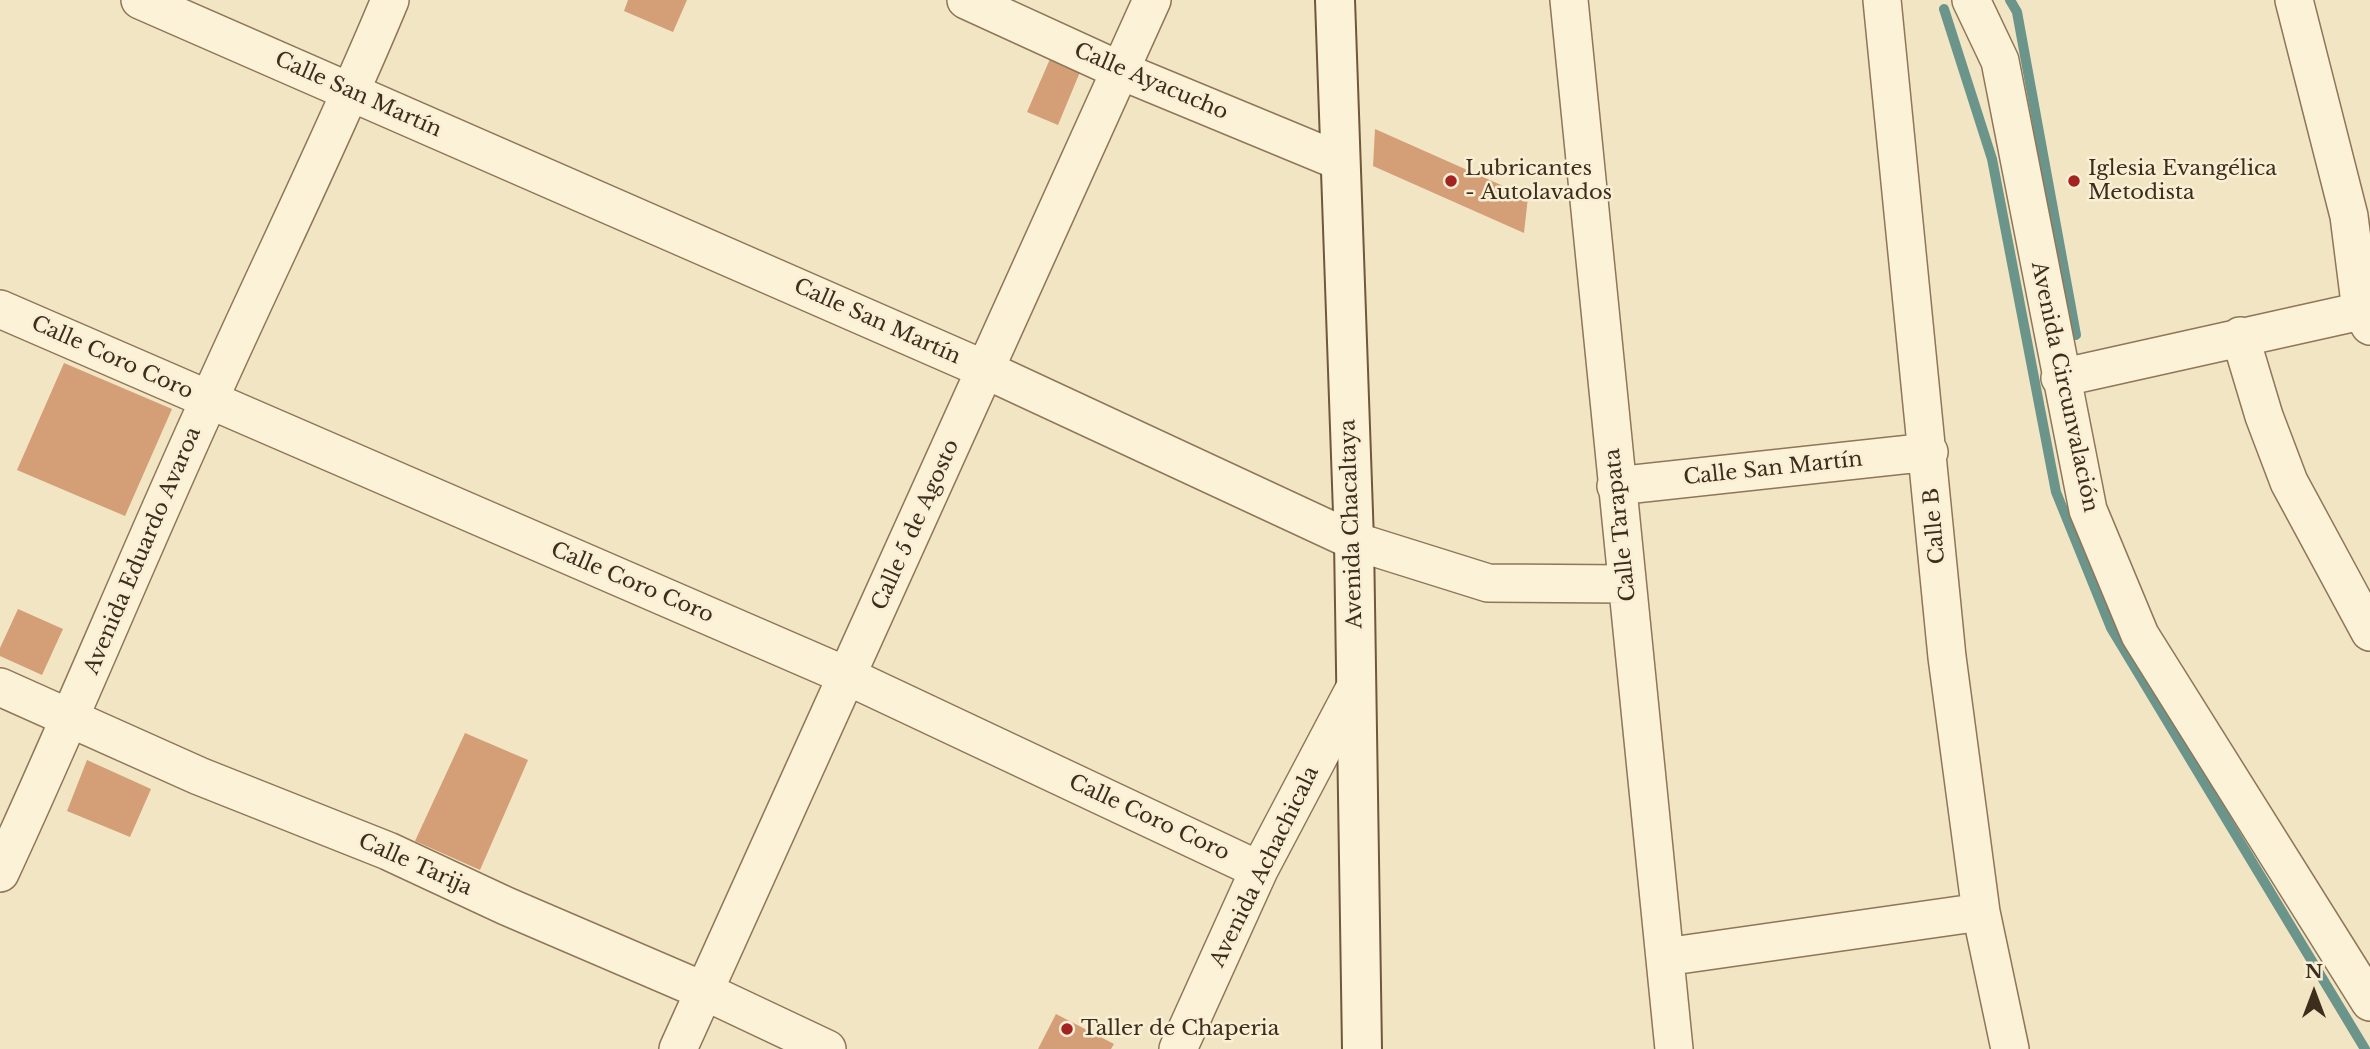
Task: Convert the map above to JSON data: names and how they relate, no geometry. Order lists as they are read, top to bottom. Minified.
{"streets":{"street":["Calle Ayacucho","Calle San Martín","Calle Coro Coro","Avenida Circunvalación","Avenida Chacaltaya","Calle 5 de Agosto","Calle Tarapata","Calle B","Avenida Eduardo Avaroa","Calle Tarija","Avenida Achachicala"]},"crossings":[["Calle Ayacucho","Avenida Chacaltaya"],["Calle Ayacucho","Calle 5 de Agosto"],["Calle San Martín","Avenida Chacaltaya"],["Calle San Martín","Calle 5 de Agosto"],["Calle San Martín","Calle Tarapata"],["Calle San Martín","Calle B"],["Calle San Martín","Avenida Eduardo Avaroa"],["Calle Coro Coro","Calle 5 de Agosto"],["Calle Coro Coro","Avenida Eduardo Avaroa"],["Calle Coro Coro","Avenida Achachicala"],["Avenida Chacaltaya","Avenida Achachicala"],["Calle 5 de Agosto","Calle Tarija"],["Avenida Eduardo Avaroa","Calle Tarija"]],"places":["Lubricantes - Autolavados","Iglesia Evangélica Metodista","Taller de Chaperia"],"north":"top"}
